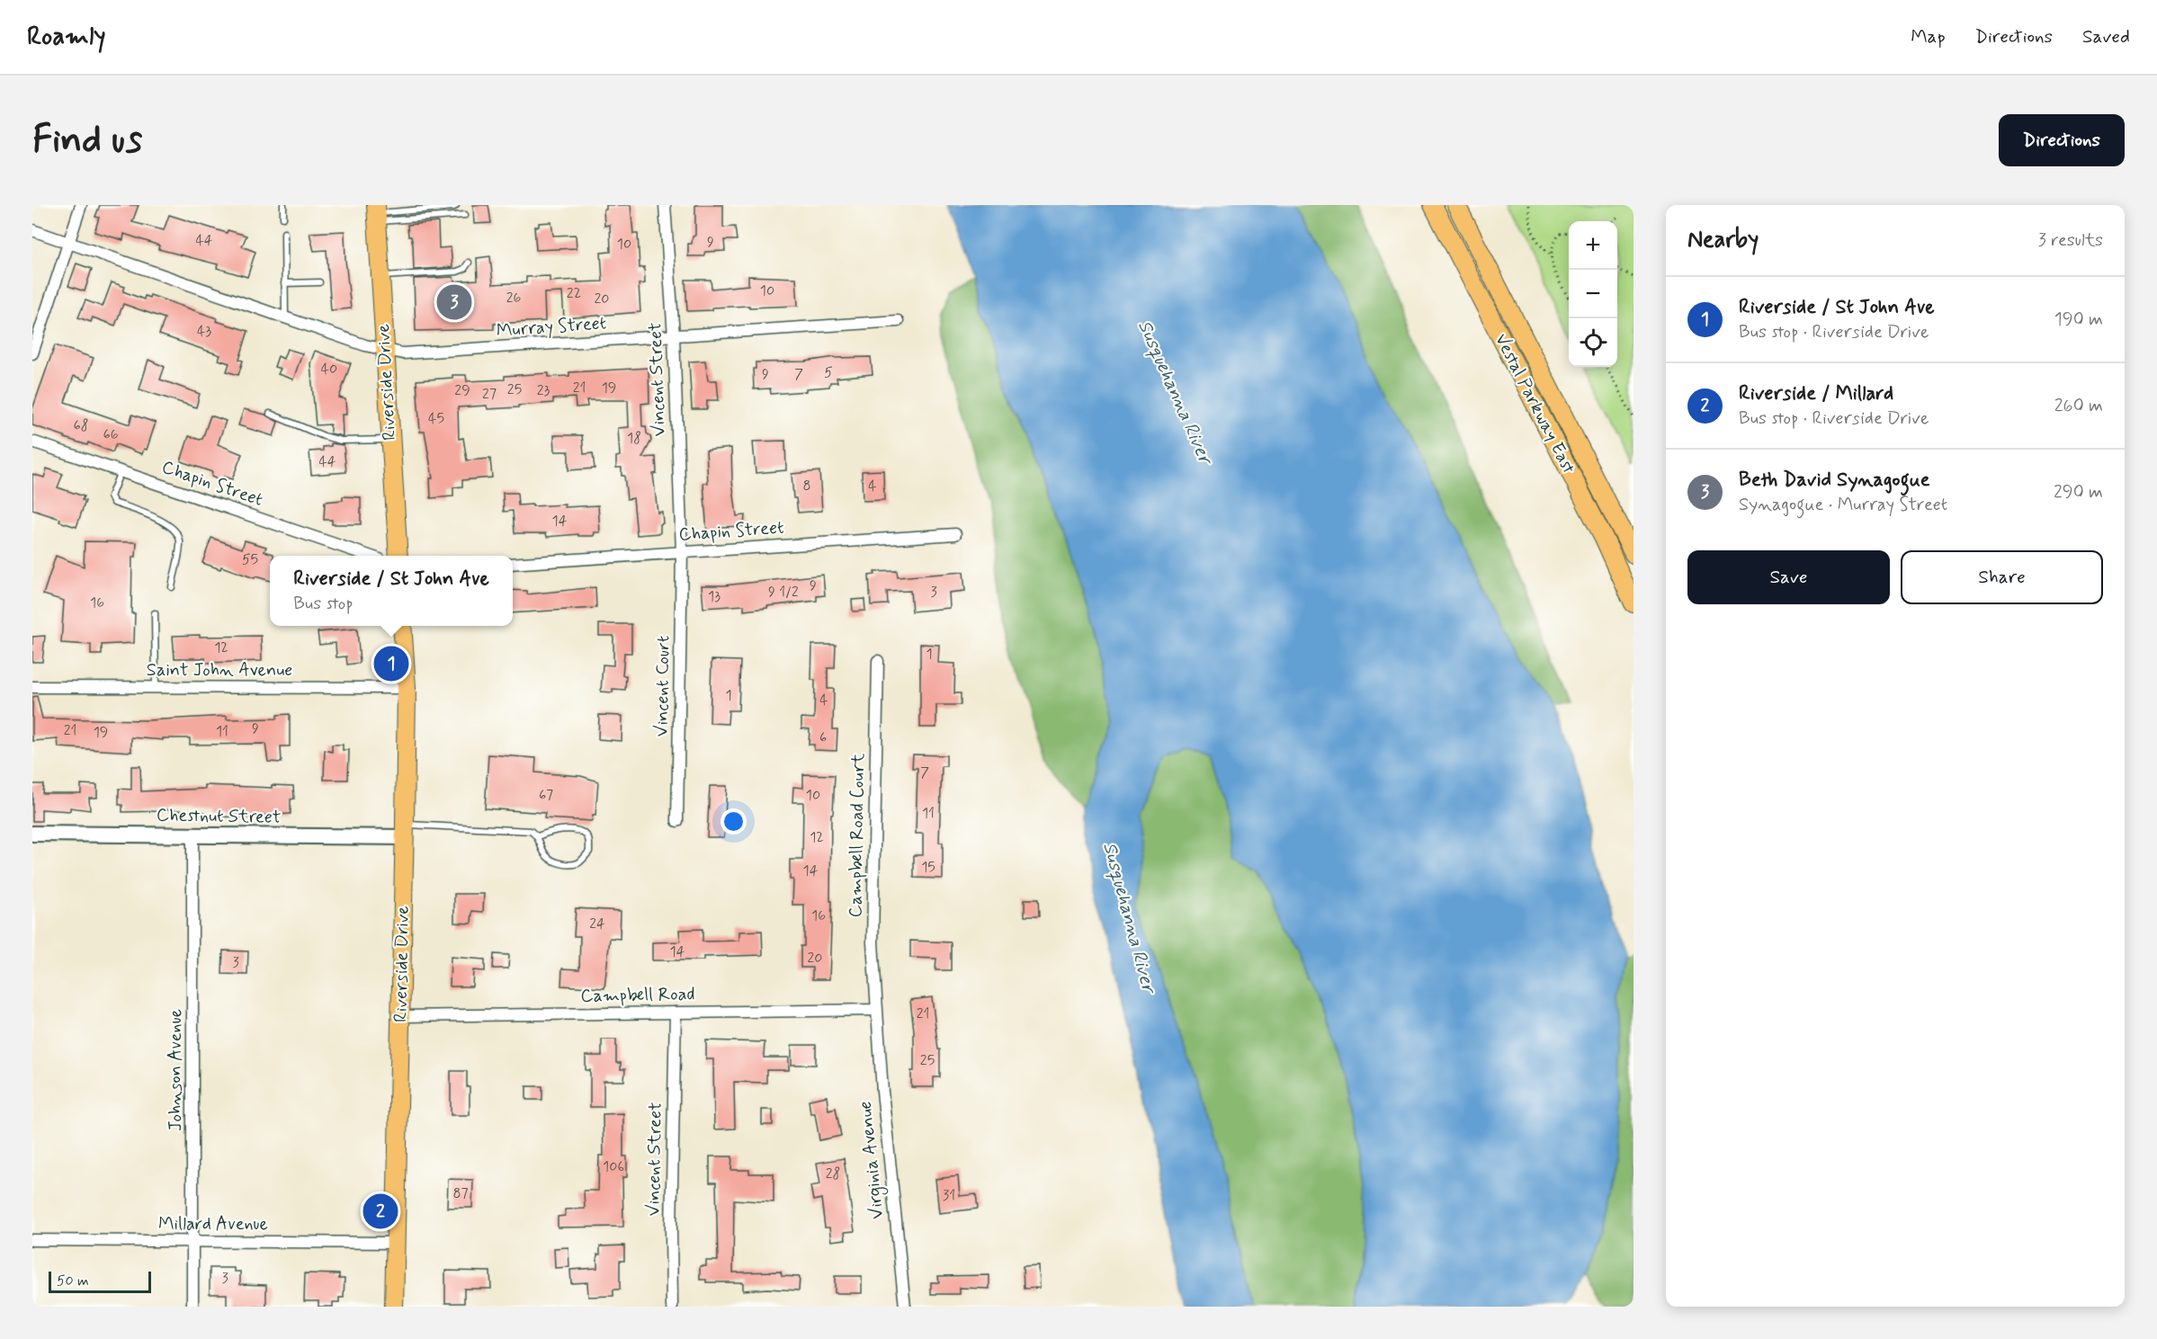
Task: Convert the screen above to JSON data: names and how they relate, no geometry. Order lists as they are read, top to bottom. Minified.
{"streets":{"main road":["Riverside Drive","Vestal Parkway East"],"street":["Murray Street","Vincent Street","Chapin Street","Saint John Avenue","Vincent Court","Chestnut Street","Campbell Road Court","Campbell Road","Johnson Avenue","Virginia Avenue","Millard Avenue"]},"crossings":[["Murray Street","Vincent Street"],["Murray Street","Riverside Drive"],["Vincent Street","Chapin Street"],["Vincent Street","Vincent Court"],["Vincent Street","Campbell Road"],["Riverside Drive","Saint John Avenue"],["Riverside Drive","Chestnut Street"],["Riverside Drive","Campbell Road"],["Riverside Drive","Millard Avenue"],["Chapin Street","Vincent Court"],["Chestnut Street","Johnson Avenue"],["Campbell Road Court","Campbell Road"],["Campbell Road Court","Virginia Avenue"],["Campbell Road","Virginia Avenue"],["Johnson Avenue","Millard Avenue"]],"water":["Susquehanna River"],"house_numbers":["44","9","10","10","22","26","20","43","40","5","9","7","21","19","25","29","23","27","45","68","66","18","44","8","4","14","55","9","9 1/2","3","13","16","12","1","1","4","9","21","11","19","6","7","67","10","11","12","15","14","16","24","14","20","3","21","25","106","28","87","31","3"],"scale_bar":"50 m","page":{"header":"Roamly","nav":["Map","Directions","Saved"],"buttons":["Directions",["Save","Share"]],"title":"Find us","heading":["Nearby","3 results"],"map_buttons":["+","−"],"list":[{"mark":"1","name":"Riverside / St John Ave","note":"Bus stop · Riverside Drive","value":"190 m"},{"mark":"2","name":"Riverside / Millard","note":"Bus stop · Riverside Drive","value":"260 m"},{"mark":"3","name":"Beth David Synagogue","note":"Synagogue · Murray Street","value":"290 m"}],"pins":["3","1","2"],"popup":["Riverside / St John Ave","Bus stop"],"scale":"50 m"}}
